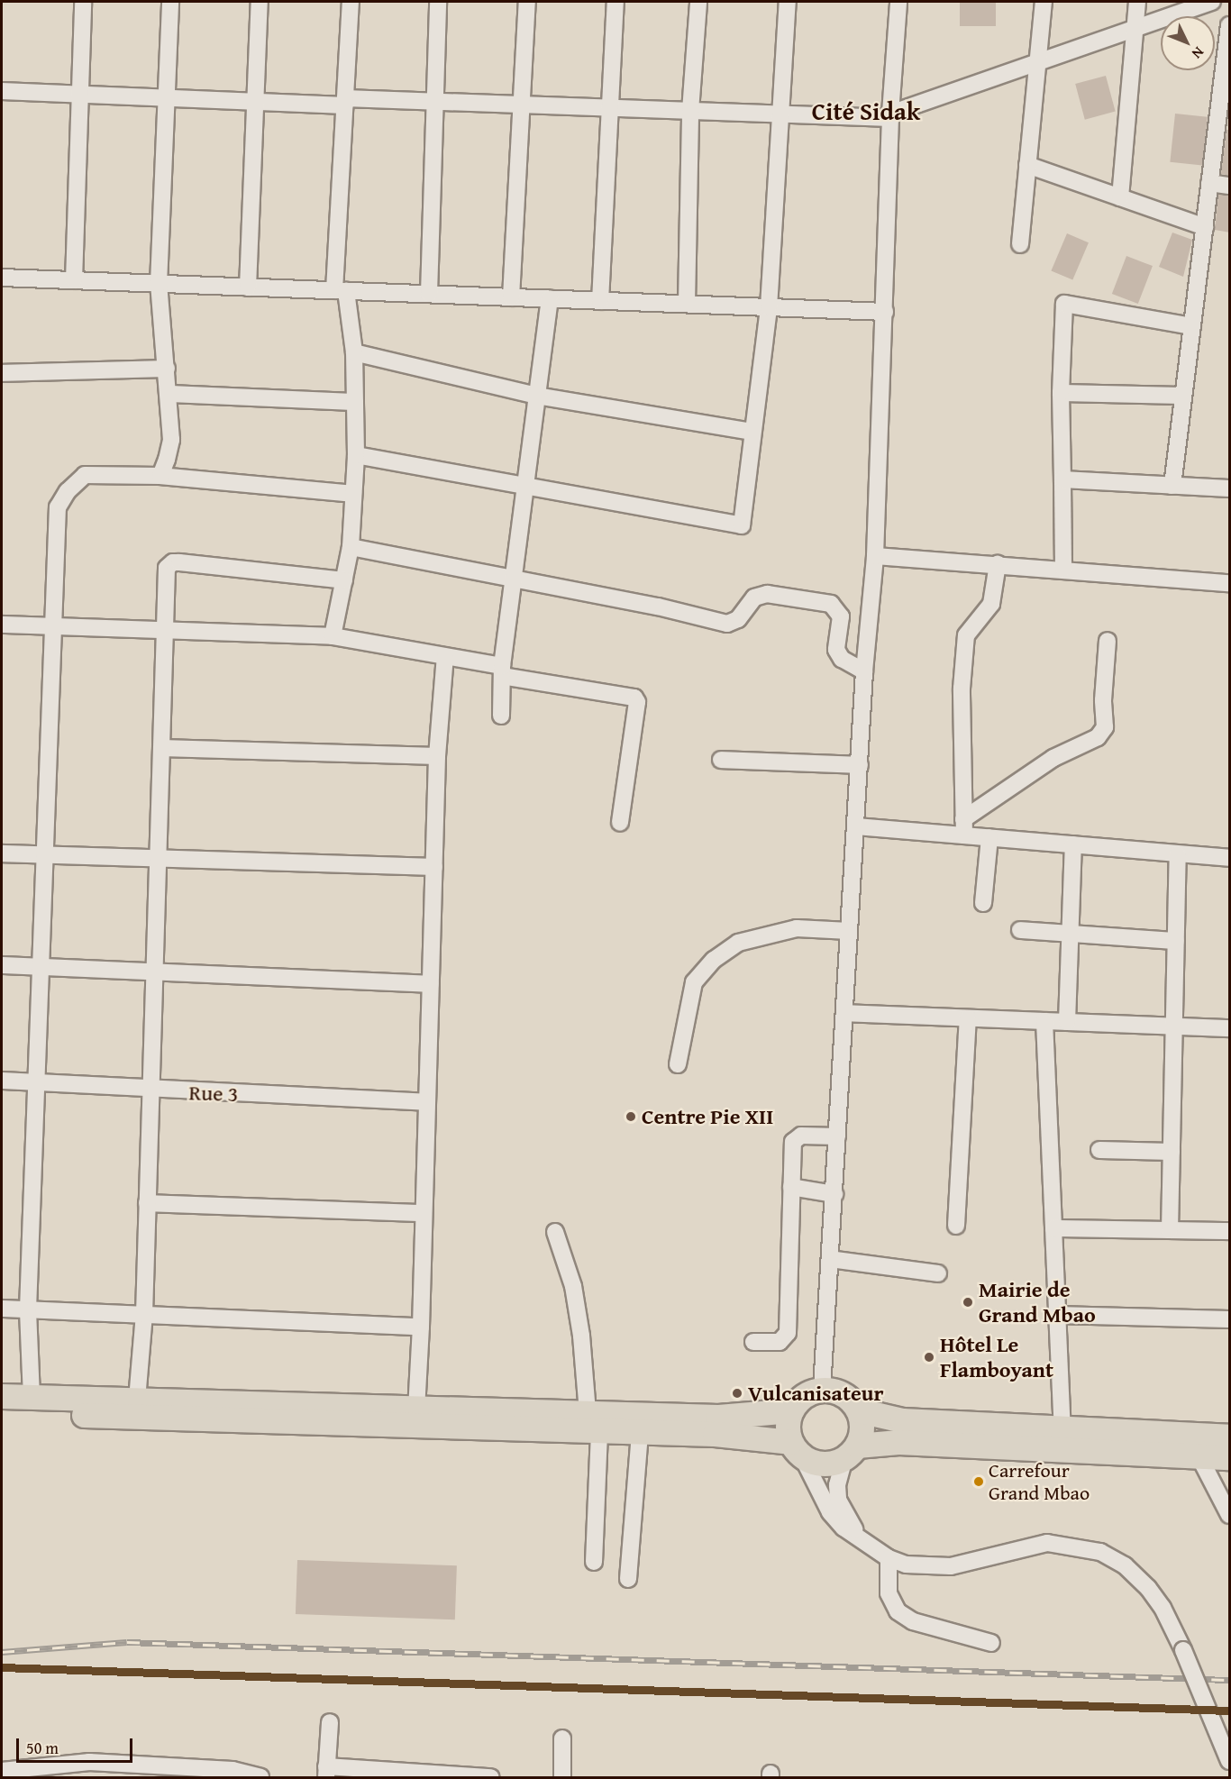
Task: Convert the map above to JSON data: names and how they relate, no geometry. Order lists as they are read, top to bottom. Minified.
{"streets":{"street":["Rue 3"]},"districts":["Cité Sidak"],"places":["Centre Pie XII","Mairie de Grand Mbao","Hôtel Le Flamboyant","Vulcanisateur","Carrefour Grand Mbao"],"scale_bar":"50 m","north":"bottom right"}
